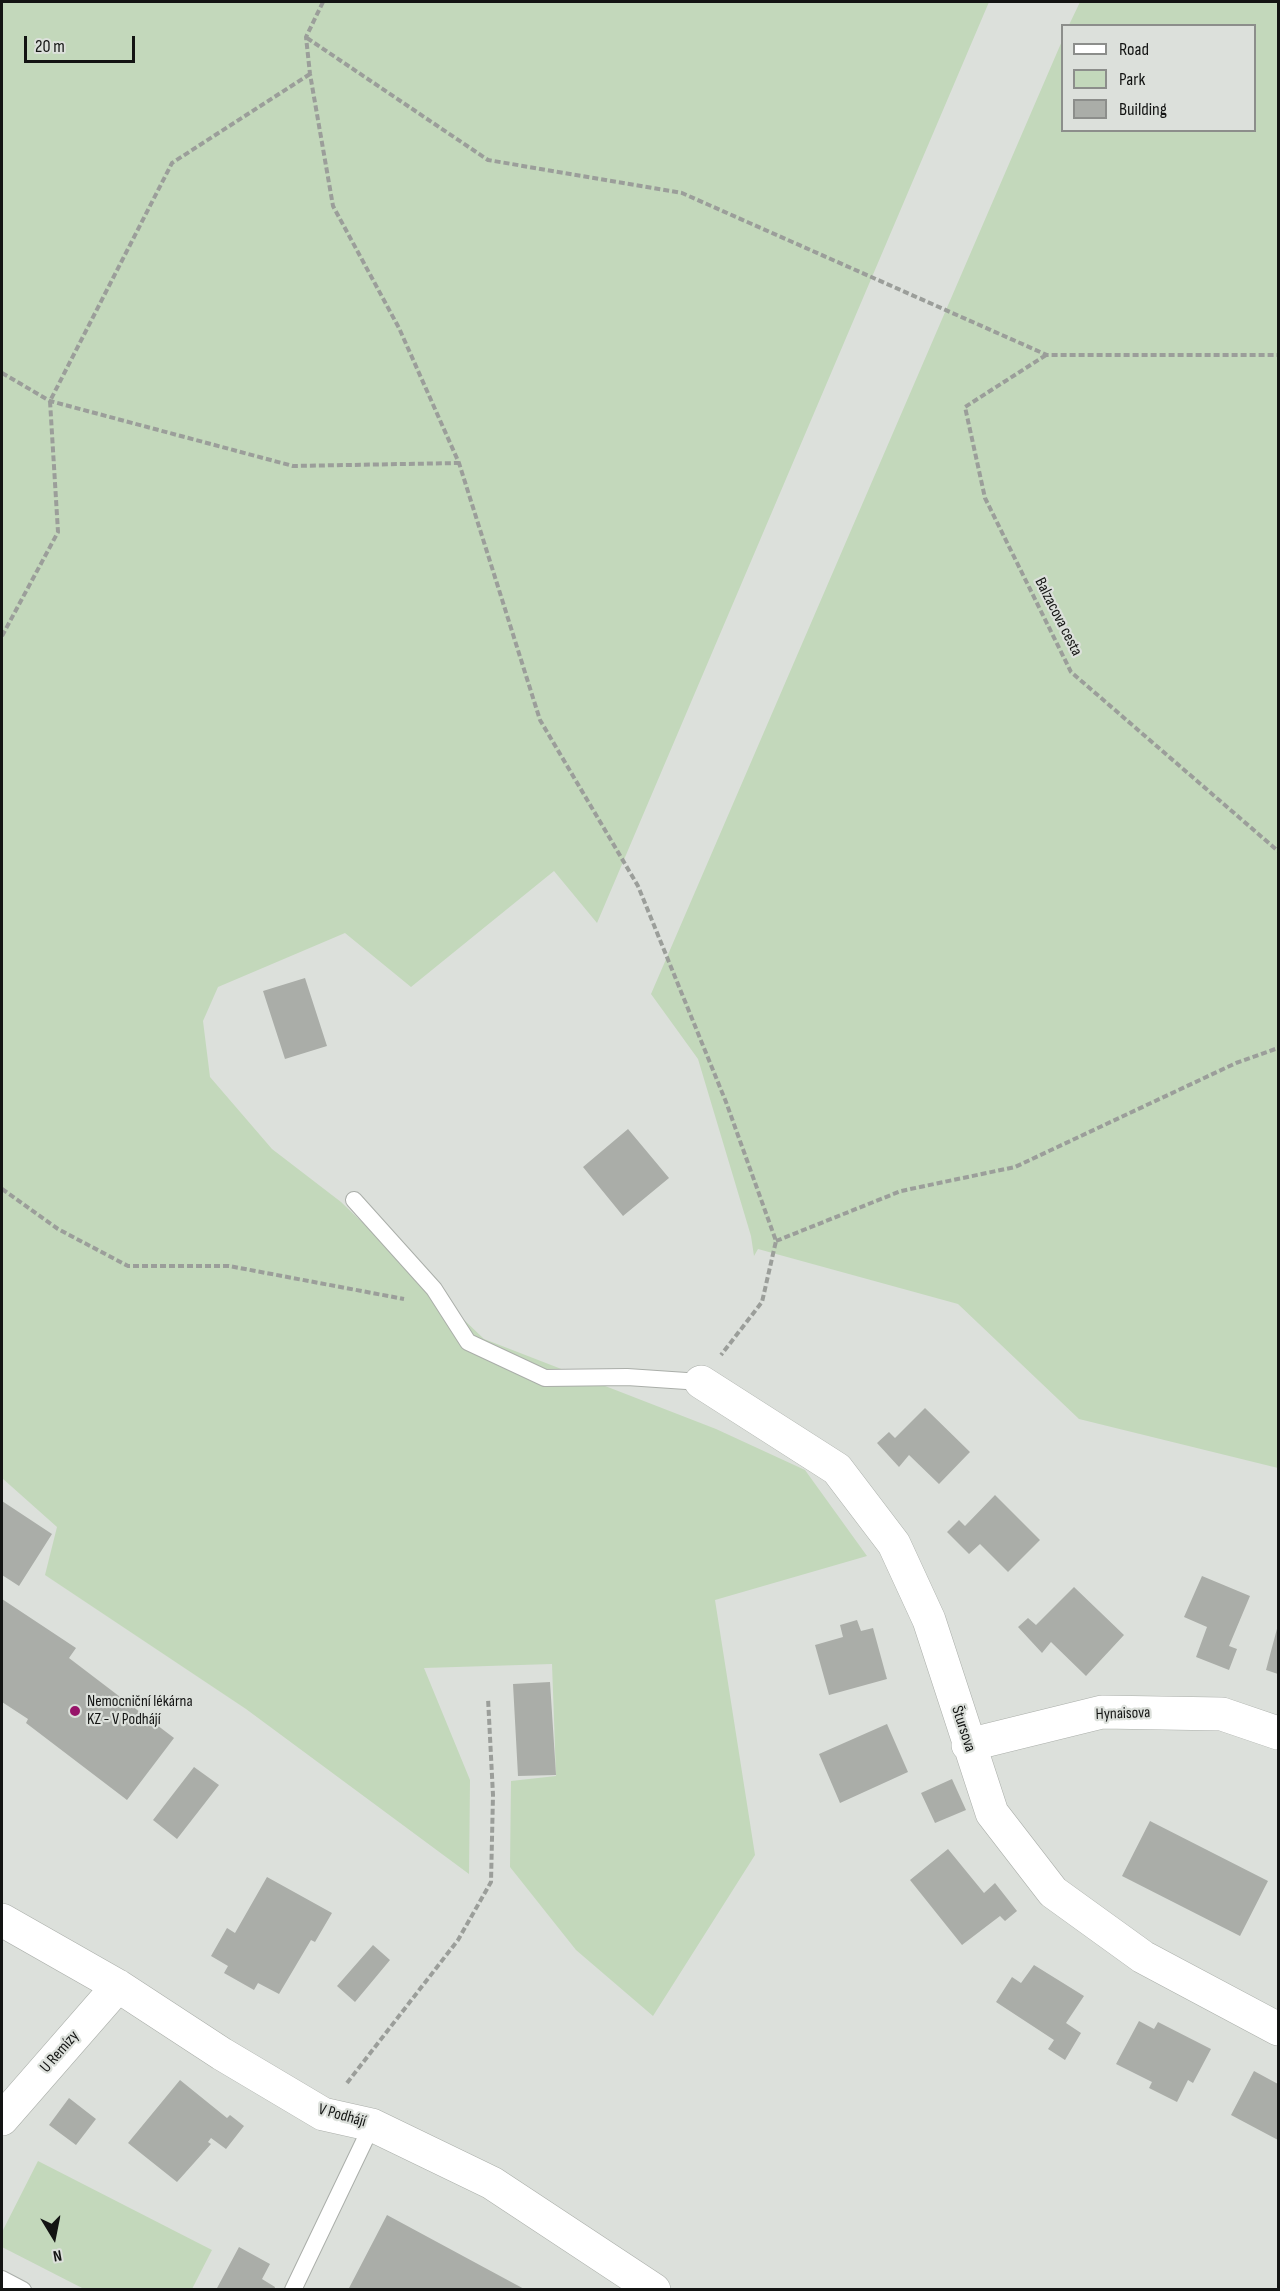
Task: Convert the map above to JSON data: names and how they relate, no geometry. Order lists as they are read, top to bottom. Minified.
{"streets":{"street":["Hynaisova","Štursova","U Remízy","V Podhájí"],"path":["Balzacova cesta"]},"crossings":[["Hynaisova","Štursova"],["U Remízy","V Podhájí"]],"places":["Nemocniční lékárna KZ - V Podhájí"],"legend":["Road","Park","Building"],"scale_bar":"20 m","north":"bottom"}
